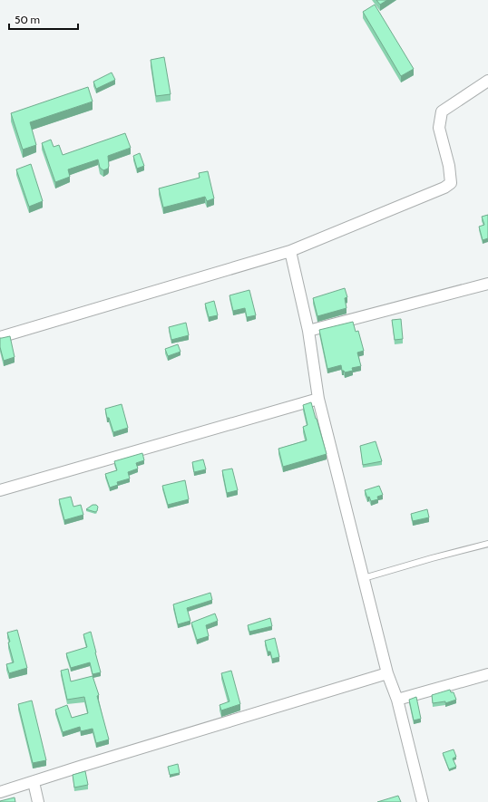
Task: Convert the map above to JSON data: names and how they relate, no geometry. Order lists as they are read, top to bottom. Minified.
{"scale_bar":"50 m"}
